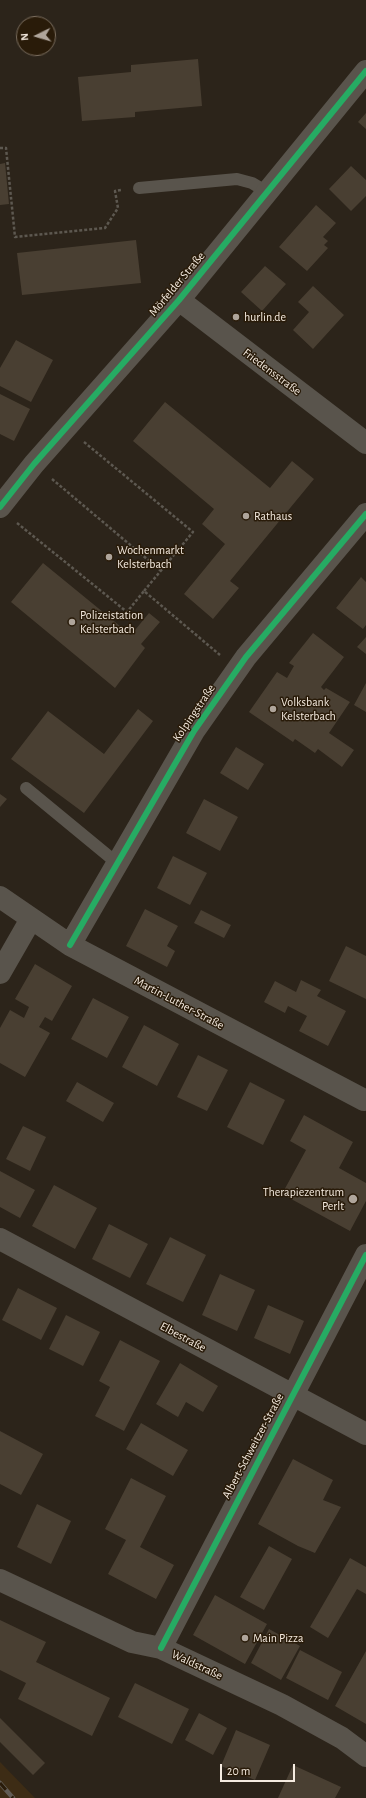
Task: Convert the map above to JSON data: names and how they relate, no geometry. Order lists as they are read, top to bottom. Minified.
{"streets":{"street":["Mörfelder Straße","Friedensstraße","Kolpingstraße","Martin-Luther-Straße","Elbestraße","Albert-Schweitzer-Straße","Waldstraße"]},"crossings":[["Mörfelder Straße","Friedensstraße"],["Kolpingstraße","Martin-Luther-Straße"],["Elbestraße","Albert-Schweitzer-Straße"],["Albert-Schweitzer-Straße","Waldstraße"]],"places":["hurlin.de","Rathaus","Wochenmarkt Kelsterbach","Polizeistation Kelsterbach","Volksbank Kelsterbach","Therapiezentrum Perlt","Main Pizza"],"scale_bar":"20 m","north":"left"}
